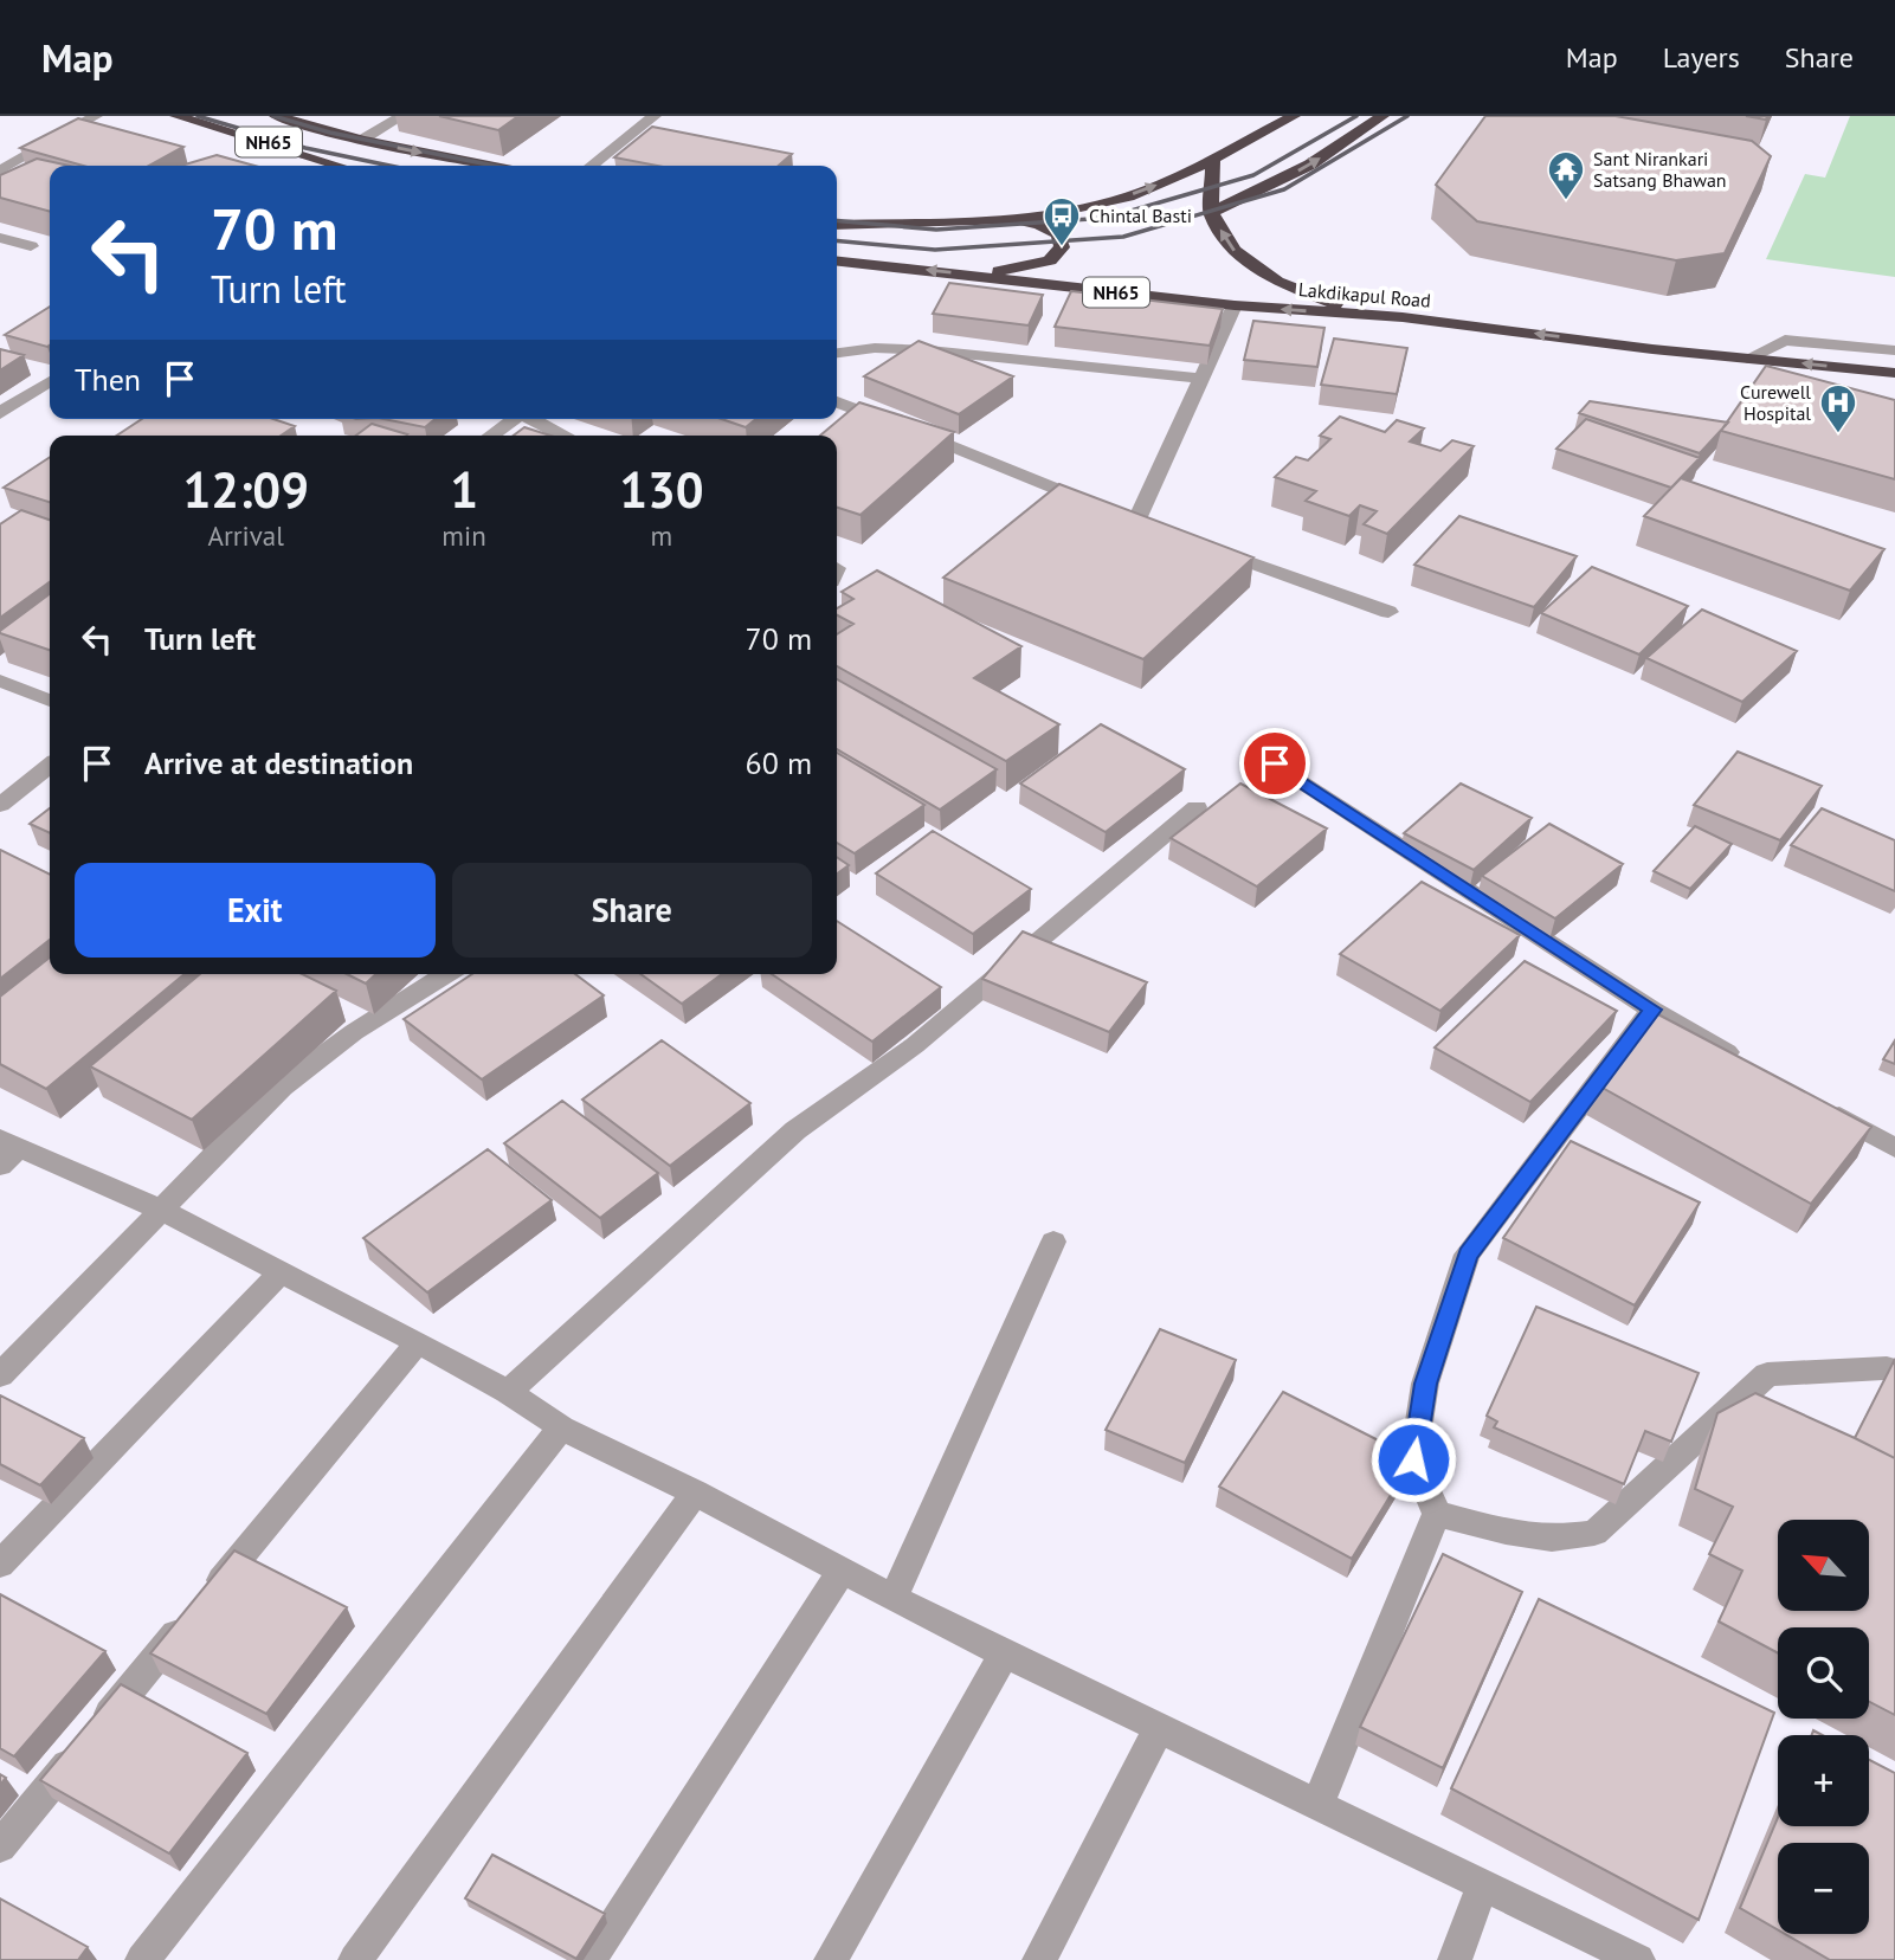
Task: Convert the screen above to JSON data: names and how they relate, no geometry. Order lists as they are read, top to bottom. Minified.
{"streets":{"highway":["NH65","Lakdikapul Road"]},"crossings":[["NH65","Lakdikapul Road"]],"one_way":["Lakdikapul Road"],"places":{"temple":["Sant Nirankari Satsang Bhawan"],"bus stop":["Chintal Basti"],"hospital":["Curewell Hospital"]},"north":"top left","page":{"header":"Map","nav":["Map","Layers","Share"],"turn":["70 m","Turn left"],"then":"Then","eta":["12:09","Arrival","1","min","130","m"],"list":[{"name":"Turn left","value":"70 m"},{"name":"Arrive at destination","value":"60 m"}],"buttons":["Exit","Share"],"map_buttons":["+","−"]}}
